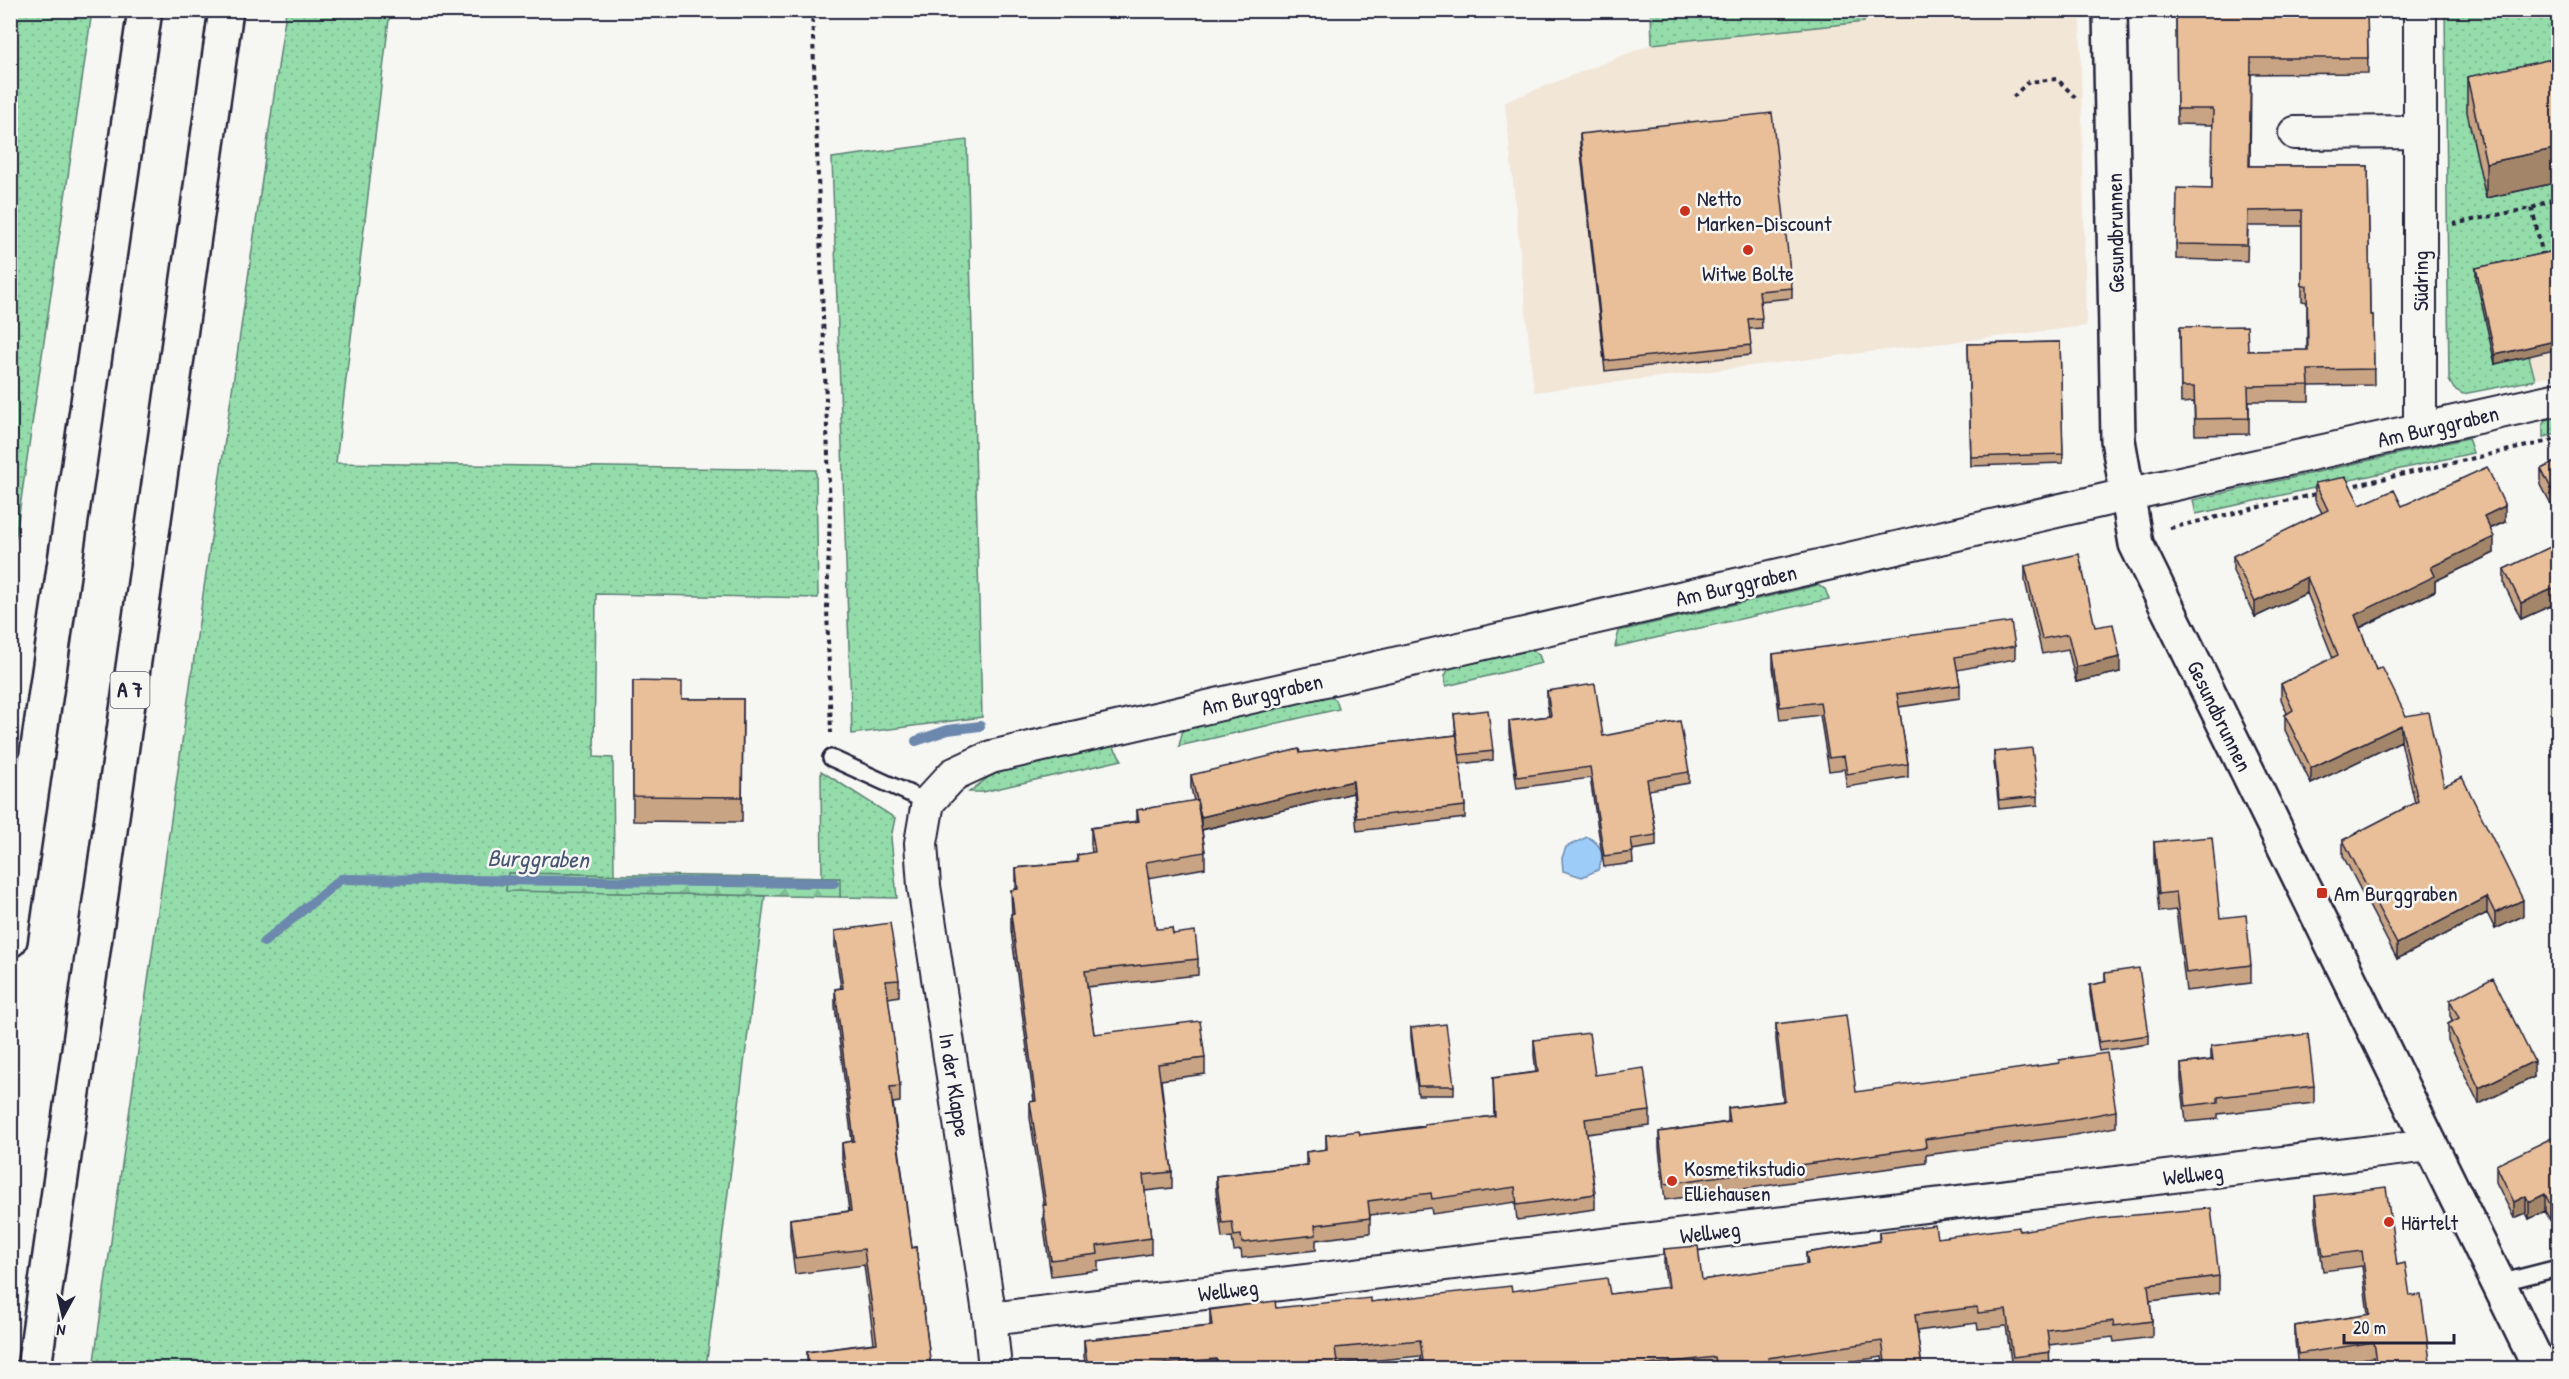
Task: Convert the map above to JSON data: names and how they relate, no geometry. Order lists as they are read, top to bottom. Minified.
{"streets":{"main road":["Gesundbrunnen","A 7"],"street":["Südring","Am Burggraben","In der Klappe","Wellweg"]},"crossings":[["Gesundbrunnen","Am Burggraben"],["Gesundbrunnen","Wellweg"],["Südring","Am Burggraben"],["Am Burggraben","In der Klappe"],["In der Klappe","Wellweg"]],"water":["Burggraben"],"places":{"other":["Netto Marken-Discount","Witwe Bolte","Kosmetikstudio Elliehausen","Härtelt"],"transit":["Am Burggraben"]},"scale_bar":"20 m","north":"bottom"}
